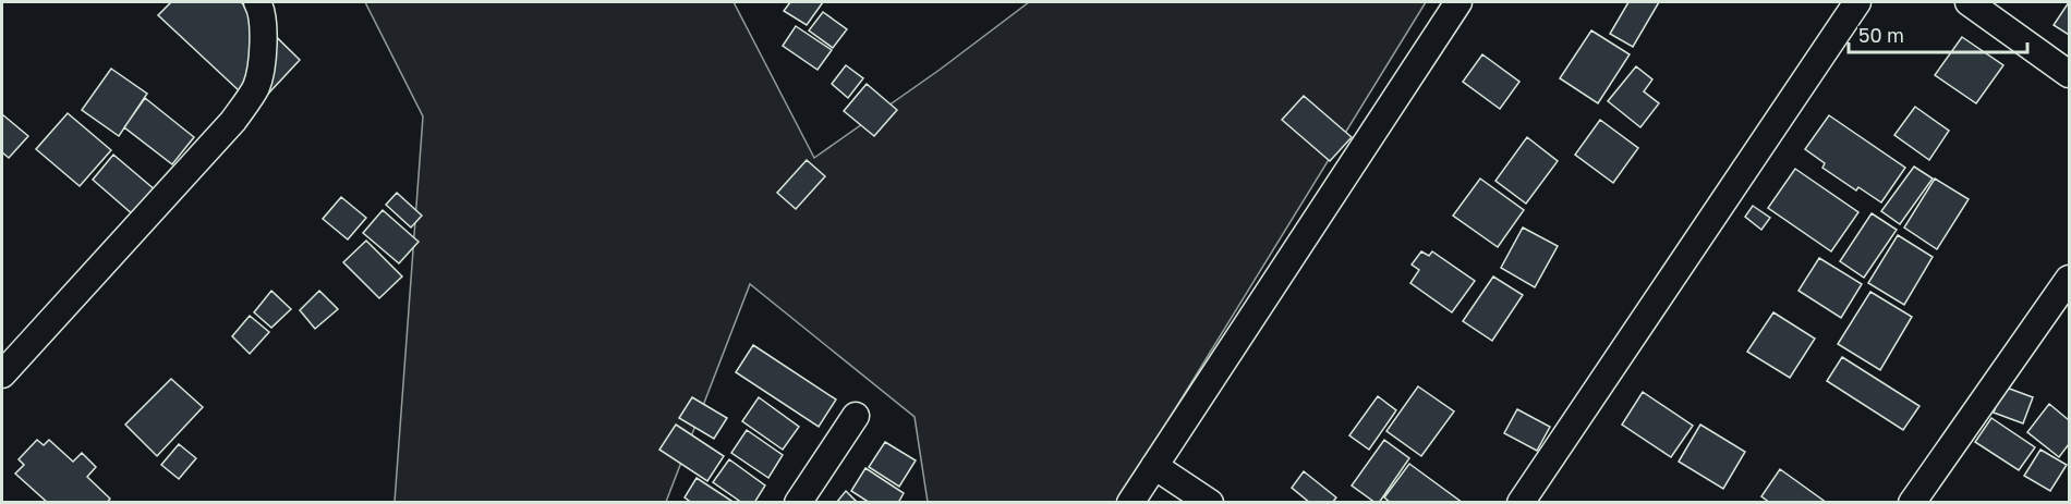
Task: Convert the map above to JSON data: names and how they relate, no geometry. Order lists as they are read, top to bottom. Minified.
{"scale_bar":"50 m"}
